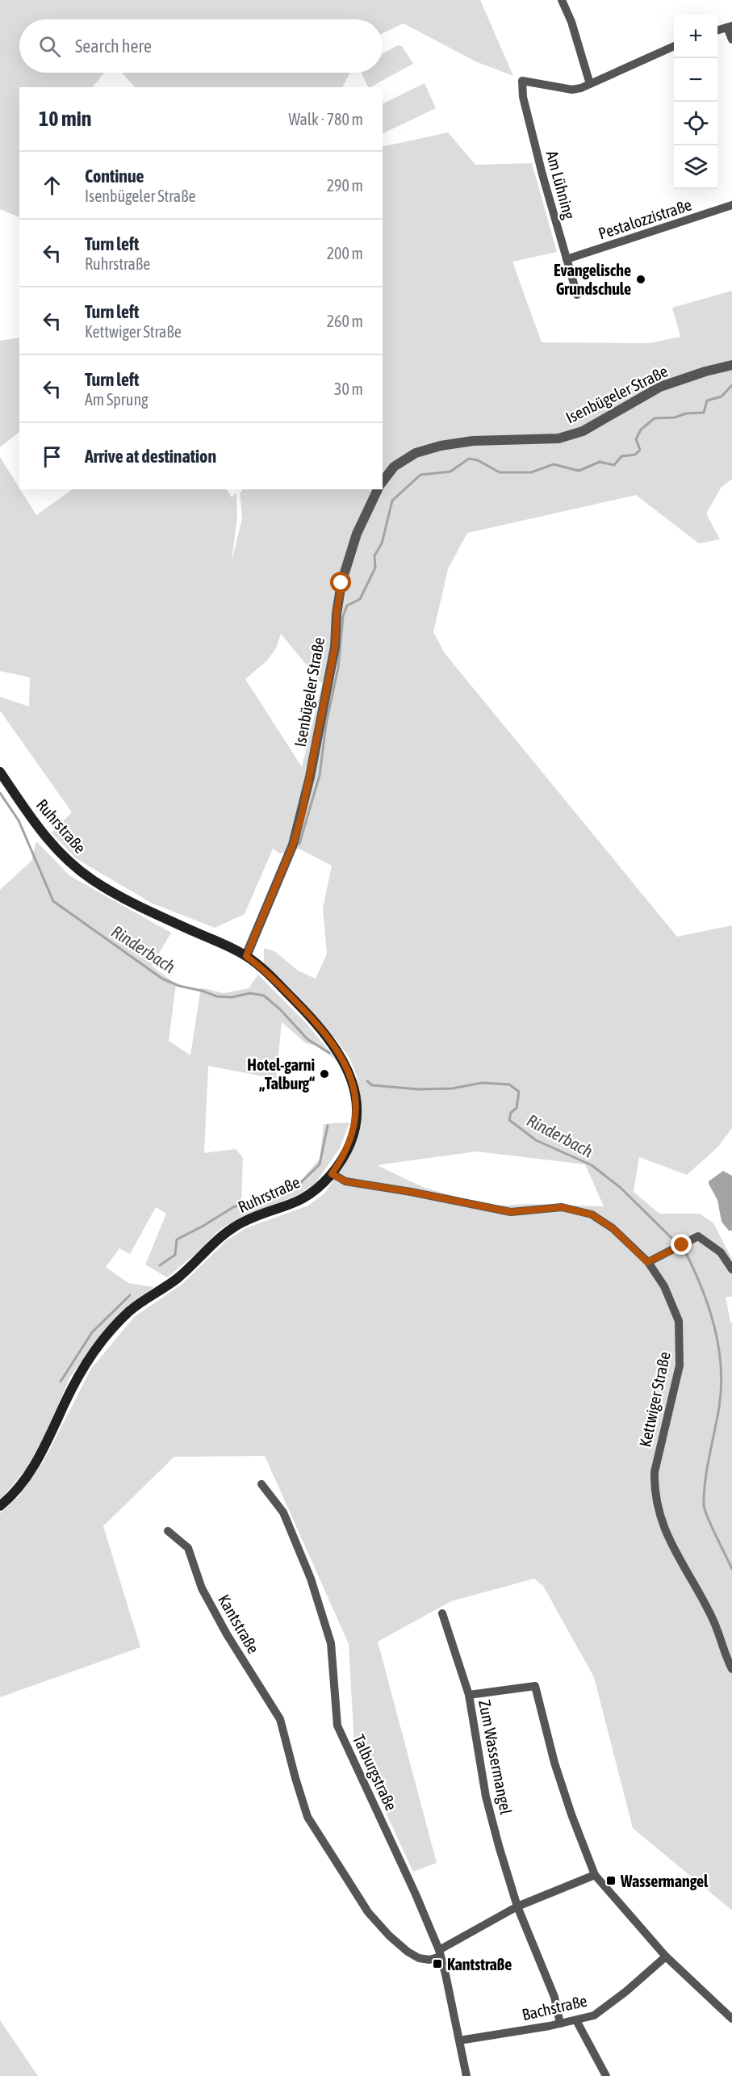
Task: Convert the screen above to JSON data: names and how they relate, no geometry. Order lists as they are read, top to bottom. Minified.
{"streets":{"main road":["Ruhrstraße"],"street":["Am Lühning","Pestalozzistraße","Isenbügeler Straße","Kettwiger Straße","Kantstraße","Zum Wassermangel","Talburgstraße","Bachstraße"]},"crossings":[["Am Lühning","Pestalozzistraße"],["Isenbügeler Straße","Ruhrstraße"],["Ruhrstraße","Kettwiger Straße"],["Kantstraße","Talburgstraße"],["Zum Wassermangel","Bachstraße"],["Talburgstraße","Bachstraße"]],"water":["Rinderbach"],"places":{"other":["Evangelische Grundschule","Hotel-garni „Talburg“"],"transit":["Wassermangel","Kantstraße"]},"page":{"map_buttons":["+","−"],"search":"Search here","heading":["10 min","Walk · 780 m"],"list":[["Continue","Isenbügeler Straße","290 m"],["Turn left","Ruhrstraße","200 m"],["Turn left","Kettwiger Straße","260 m"],["Turn left","Am Sprung","30 m"],"Arrive at destination"]}}
